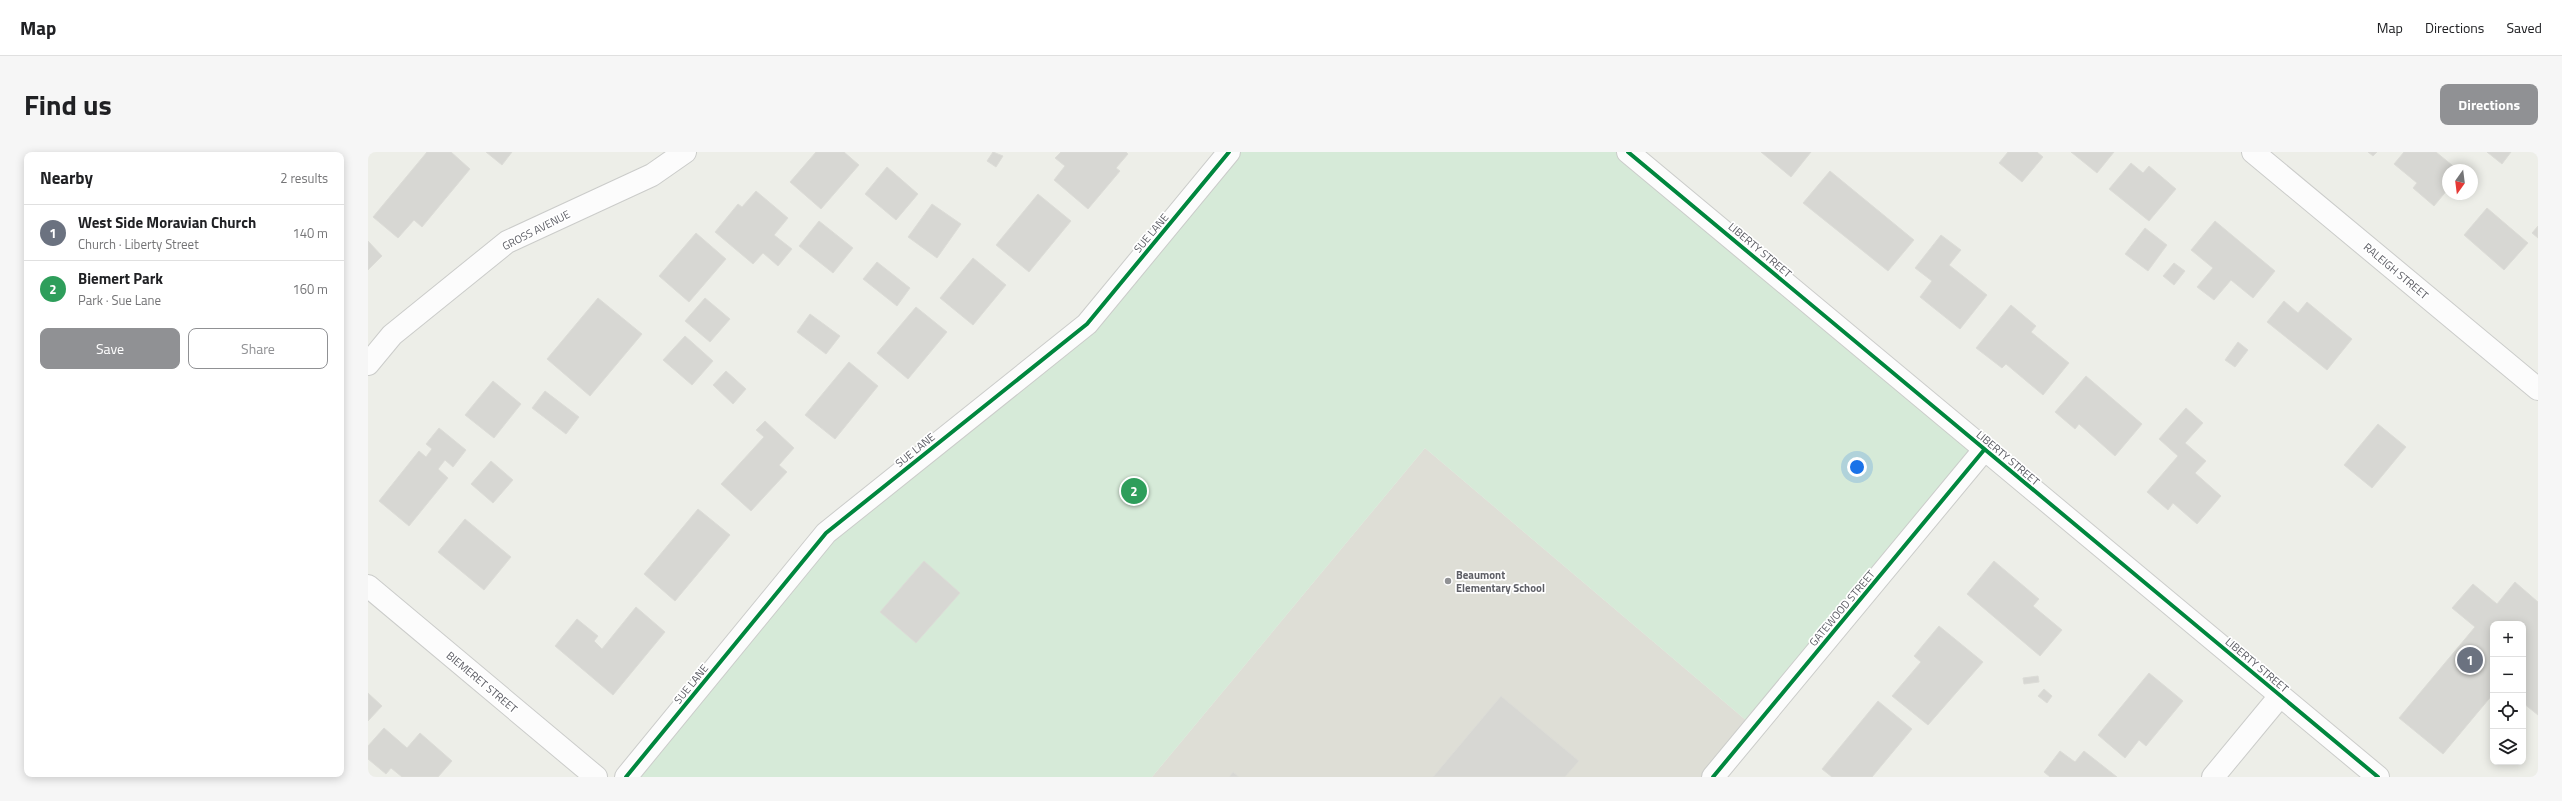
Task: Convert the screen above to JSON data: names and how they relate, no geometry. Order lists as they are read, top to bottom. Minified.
{"streets":{"street":["GROSS AVENUE","SUE LANE","LIBERTY STREET","RALEIGH STREET","GATEWOOD STREET","BIEMERET STREET"]},"crossings":[["LIBERTY STREET","GATEWOOD STREET"]],"places":["Beaumont Elementary School"],"north":"bottom","page":{"header":"Map","nav":["Map","Directions","Saved"],"title":"Find us","buttons":["Directions",["Save","Share"]],"heading":["Nearby","2 results"],"list":[{"mark":"1","name":"West Side Moravian Church","note":"Church · Liberty Street","value":"140 m"},{"mark":"2","name":"Biemert Park","note":"Park · Sue Lane","value":"160 m"}],"pins":["2","1"],"map_buttons":["+","−"]}}
